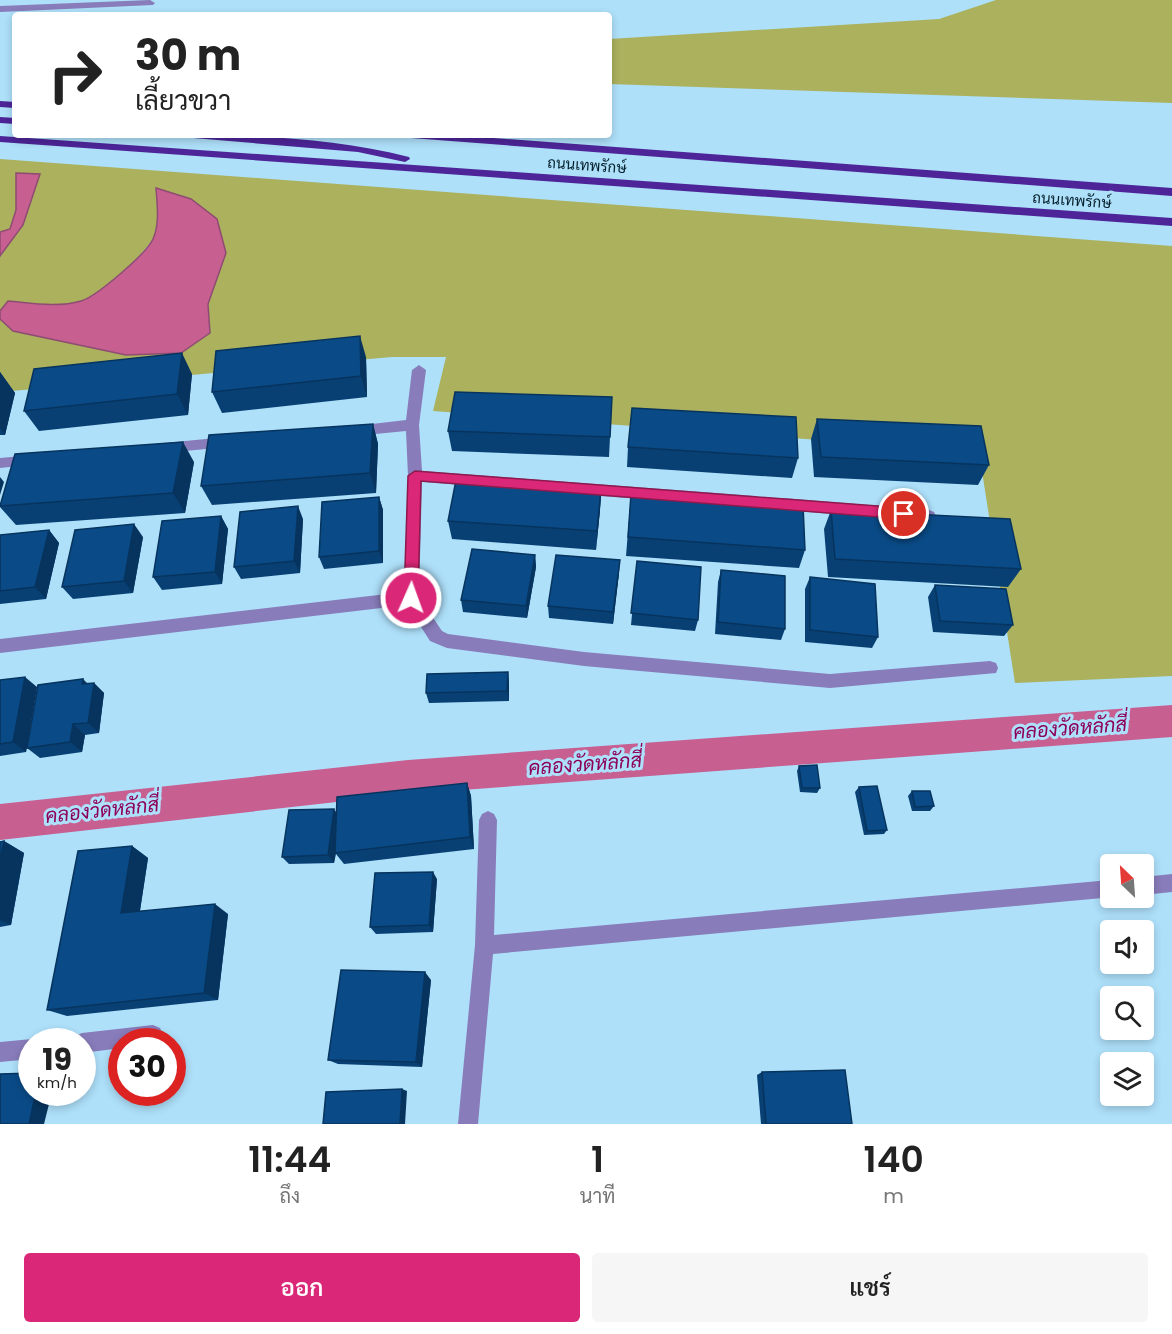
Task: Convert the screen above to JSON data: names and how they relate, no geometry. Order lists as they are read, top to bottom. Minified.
{"streets":{"main road":["ถนนเทพรักษ์"]},"water":["คลองวัดหลักสี่"],"north":"top left","page":{"turn":["30 m","เลี้ยวขวา"],"speed":"19 km/h","limit":"30","eta":["11:44","ถึง","1","นาที","140","m"],"buttons":["ออก","แชร์"]}}
